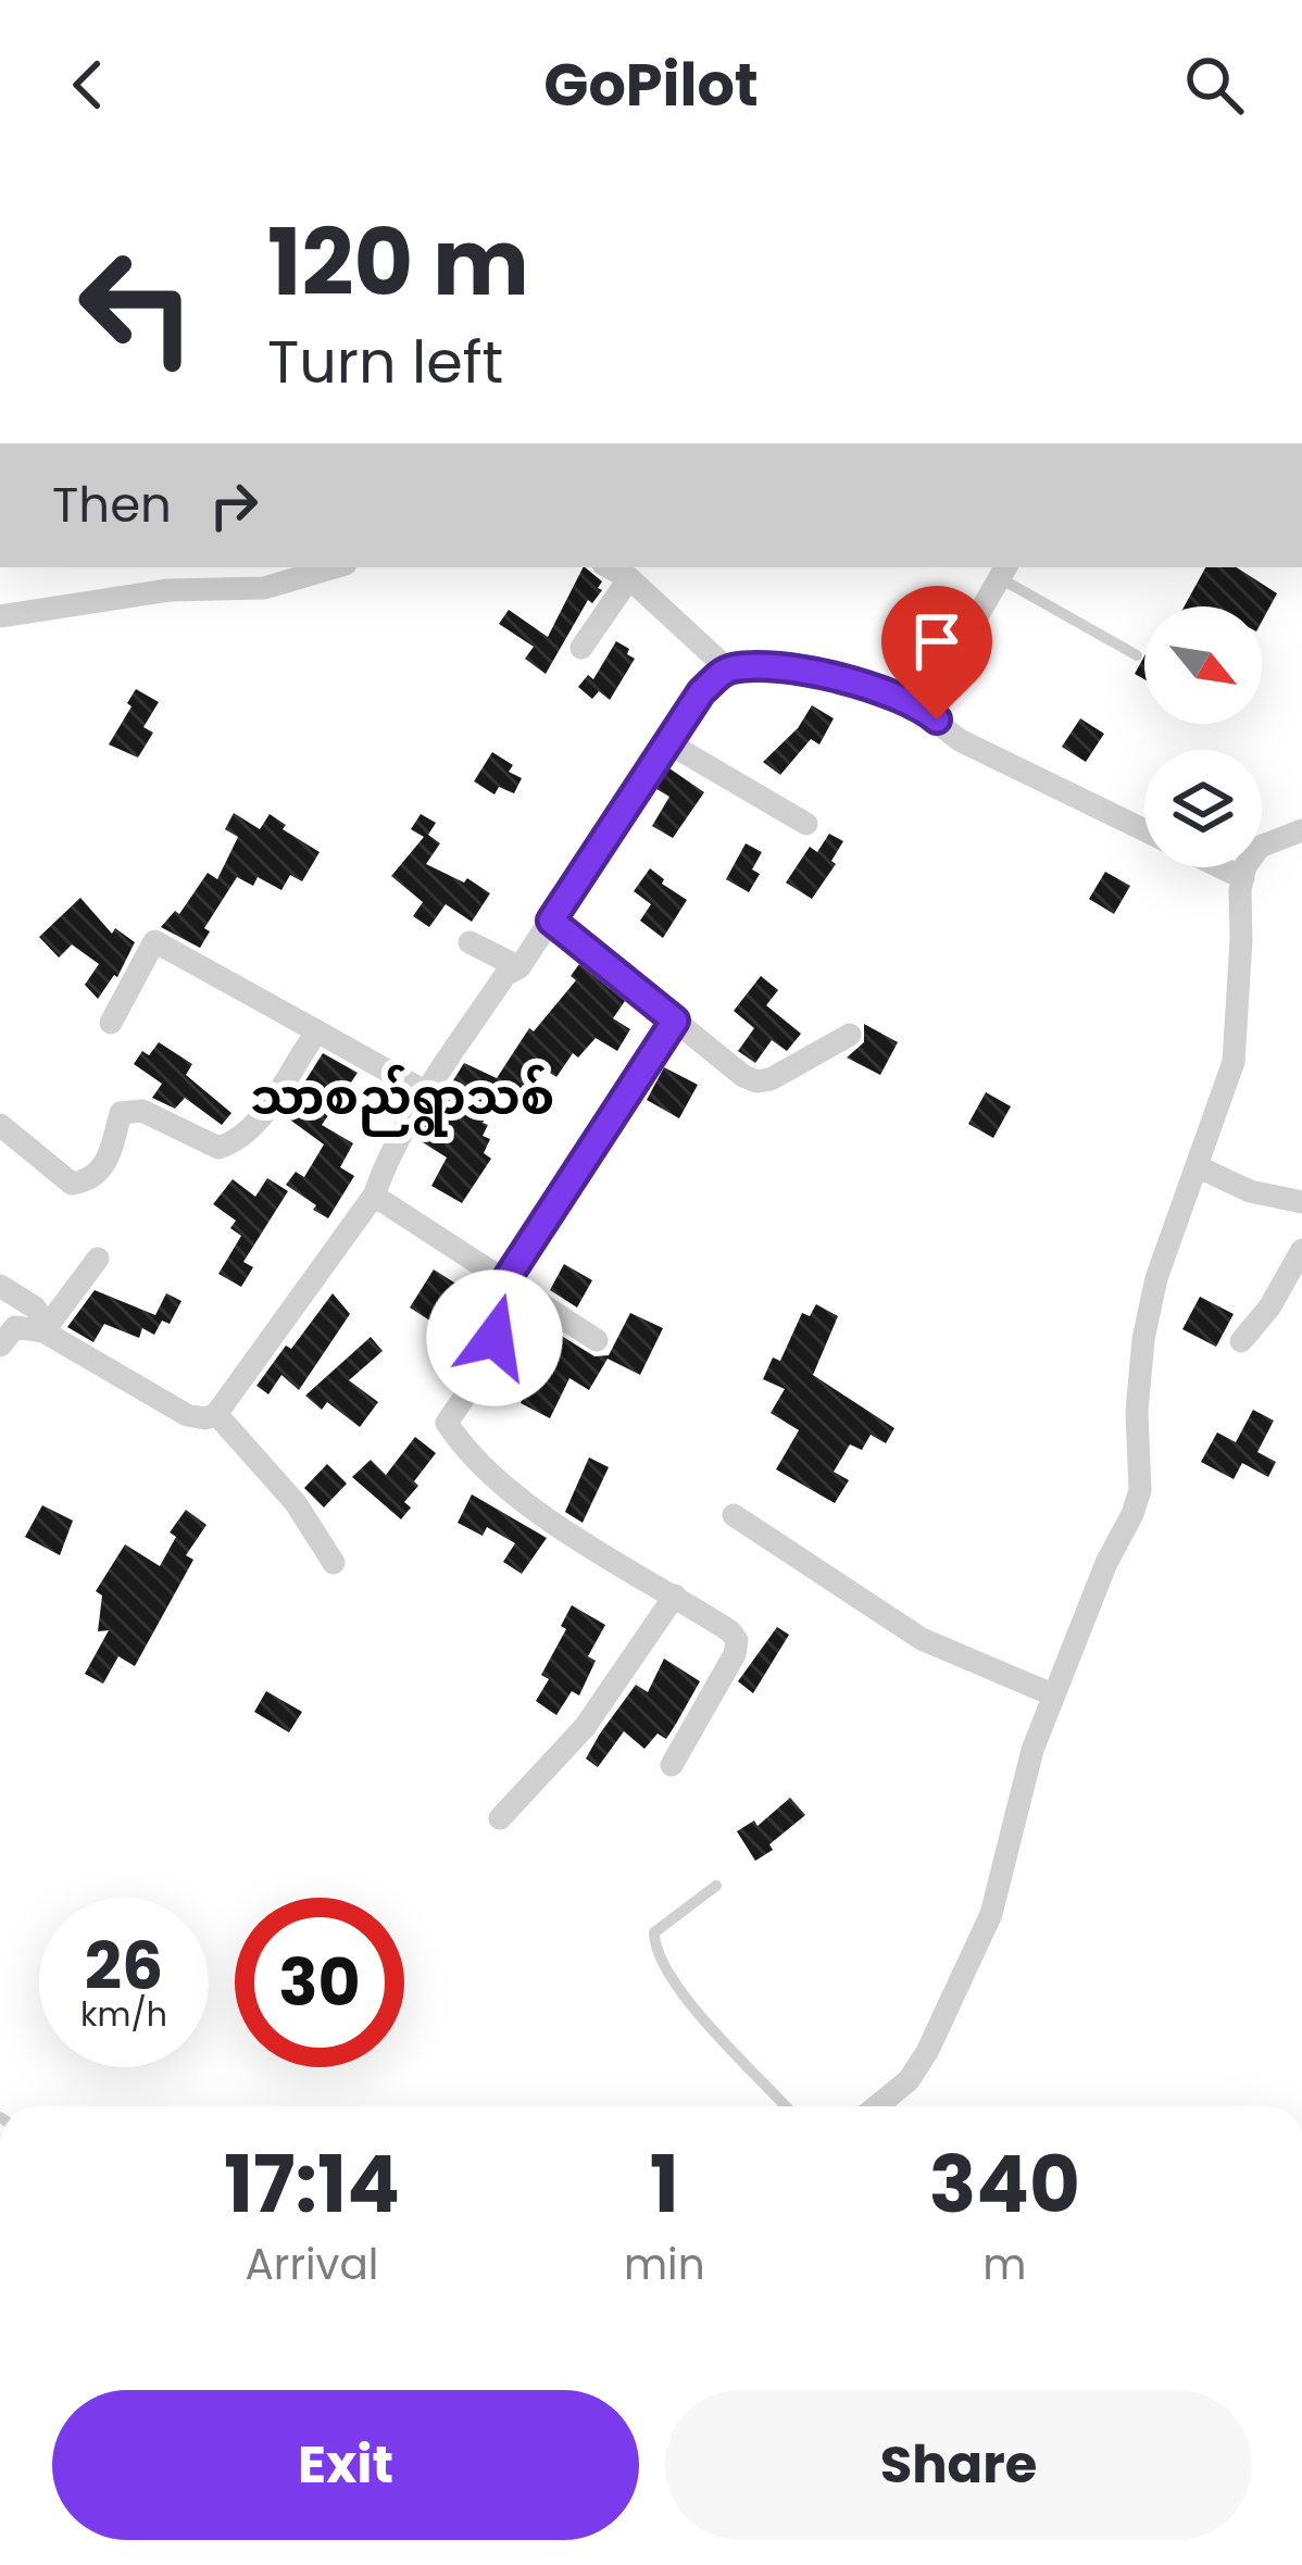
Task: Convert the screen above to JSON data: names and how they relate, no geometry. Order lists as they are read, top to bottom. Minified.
{"districts":["သာစည်ရွာသစ်"],"north":"bottom right","page":{"header":"GoPilot","turn":["120 m","Turn left"],"then":"Then","speed":"26 km/h","limit":"30","eta":["17:14","Arrival","1","min","340","m"],"buttons":["Exit","Share"]}}
